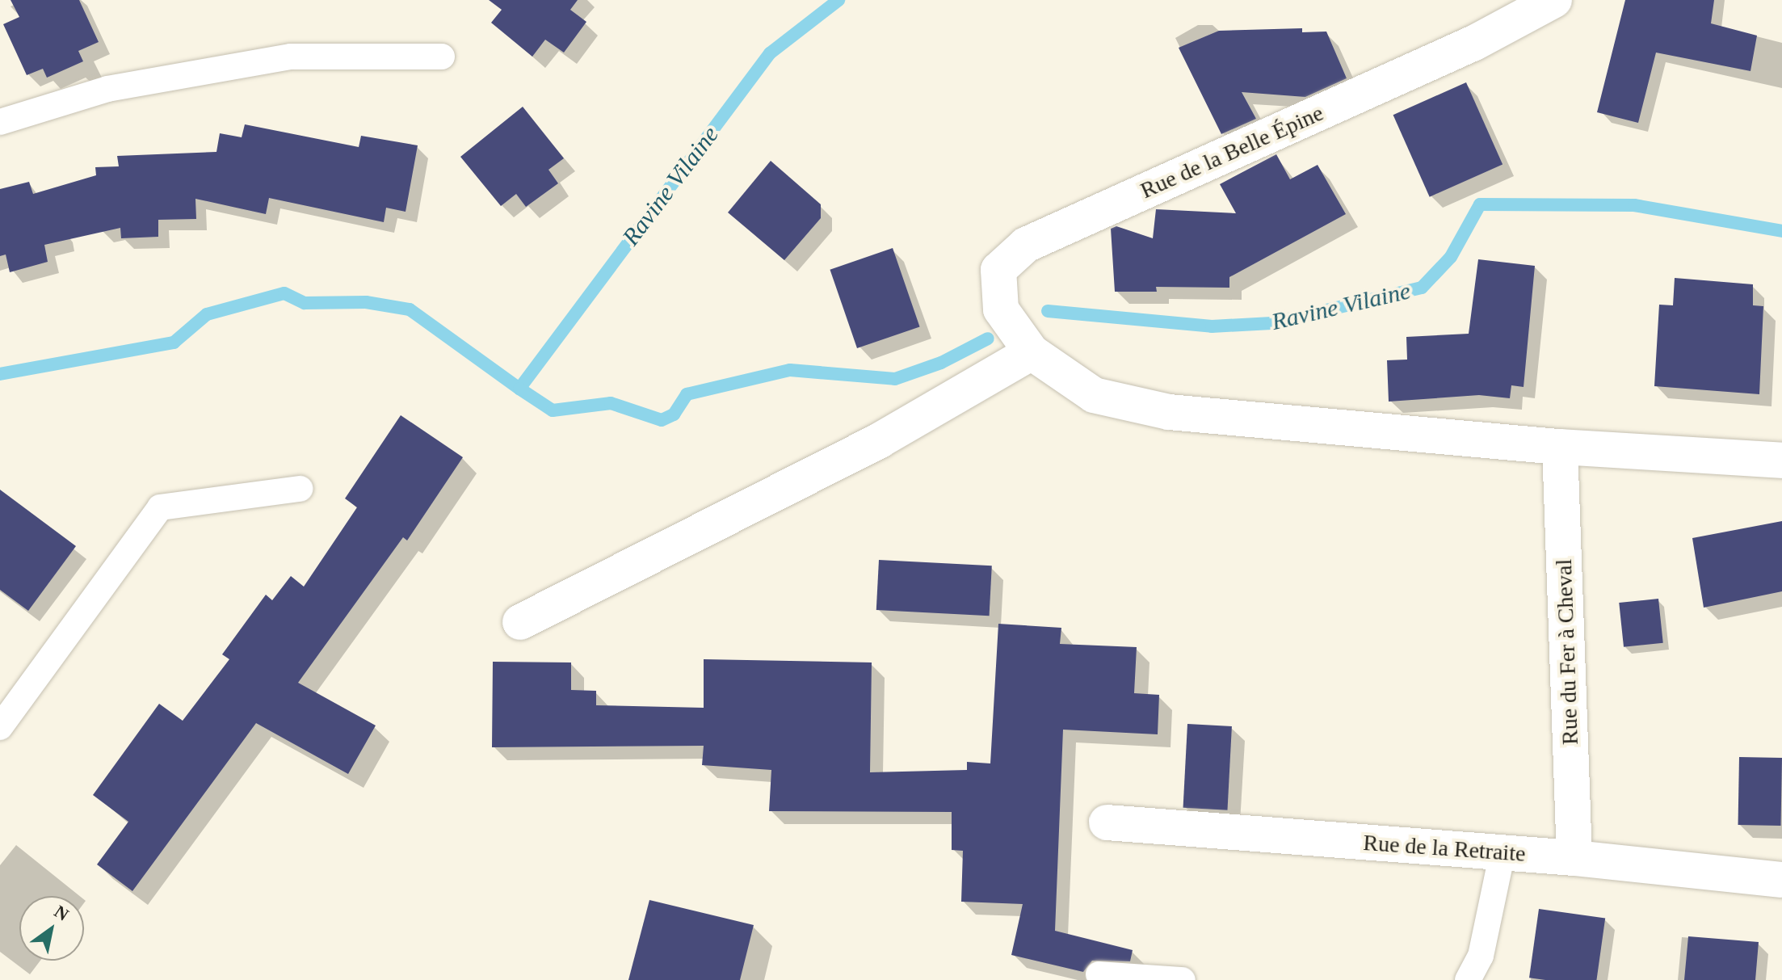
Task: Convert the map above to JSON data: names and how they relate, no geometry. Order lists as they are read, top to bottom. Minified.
{"streets":{"street":["Rue de la Belle Épine","Rue du Fer à Cheval","Rue de la Retraite"]},"crossings":[["Rue du Fer à Cheval","Rue de la Retraite"]],"water":["Ravine Vilaine"],"north":"top right"}
